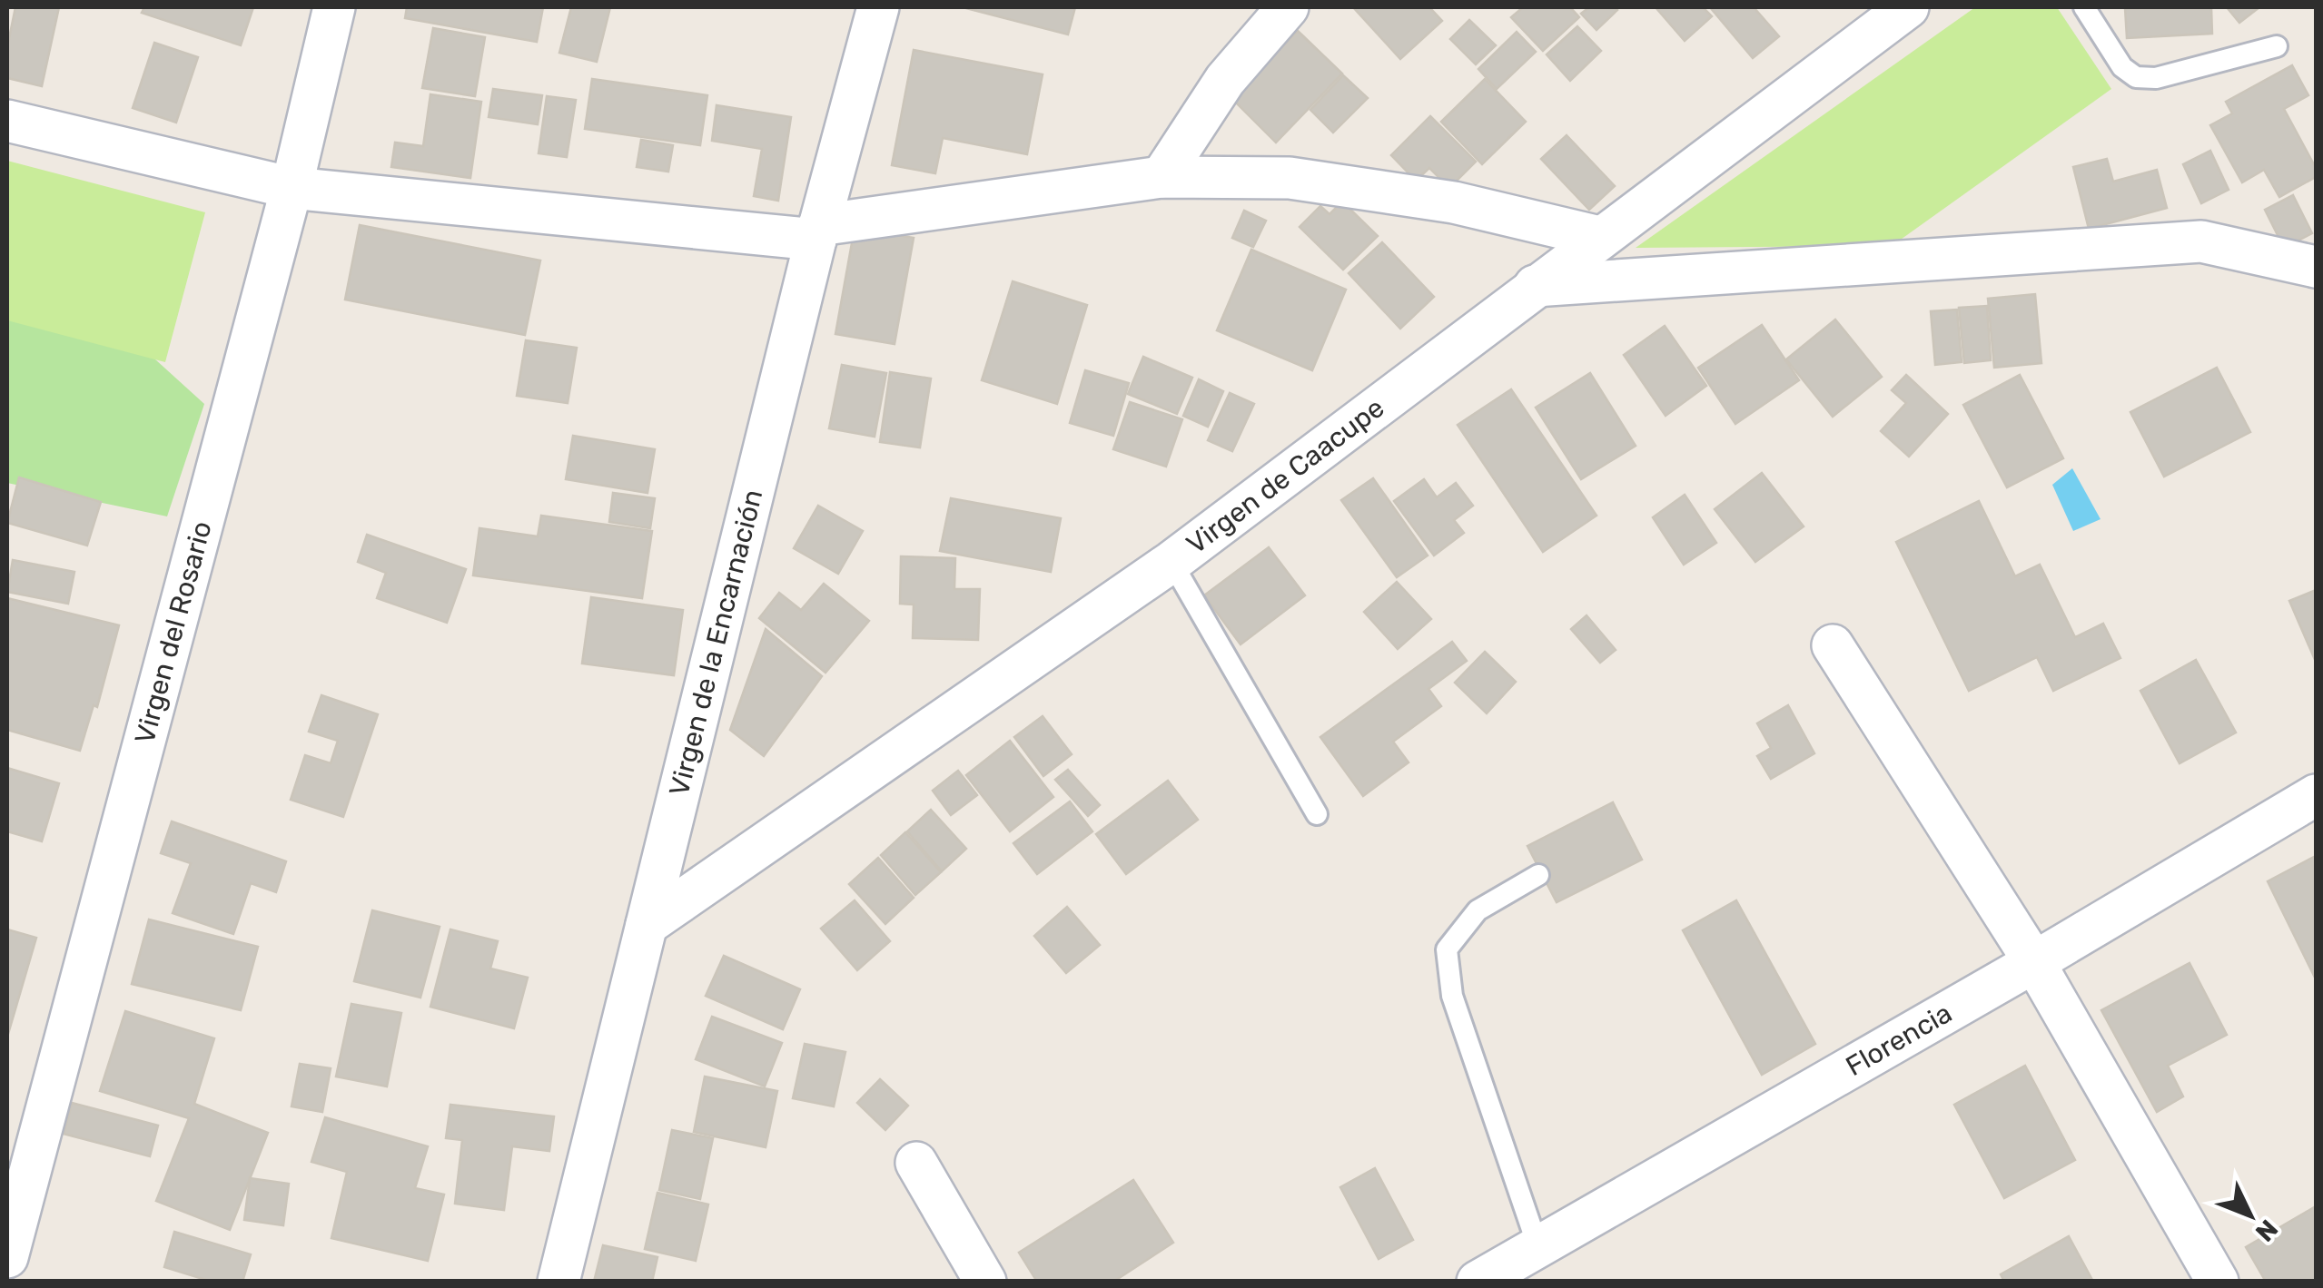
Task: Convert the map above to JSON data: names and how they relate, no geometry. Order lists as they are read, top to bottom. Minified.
{"streets":{"street":["Virgen de Caacupe","Virgen del Rosario","Virgen de la Encarnación","Florencia"]},"crossings":[["Virgen de Caacupe","Virgen de la Encarnación"]],"north":"bottom right"}
